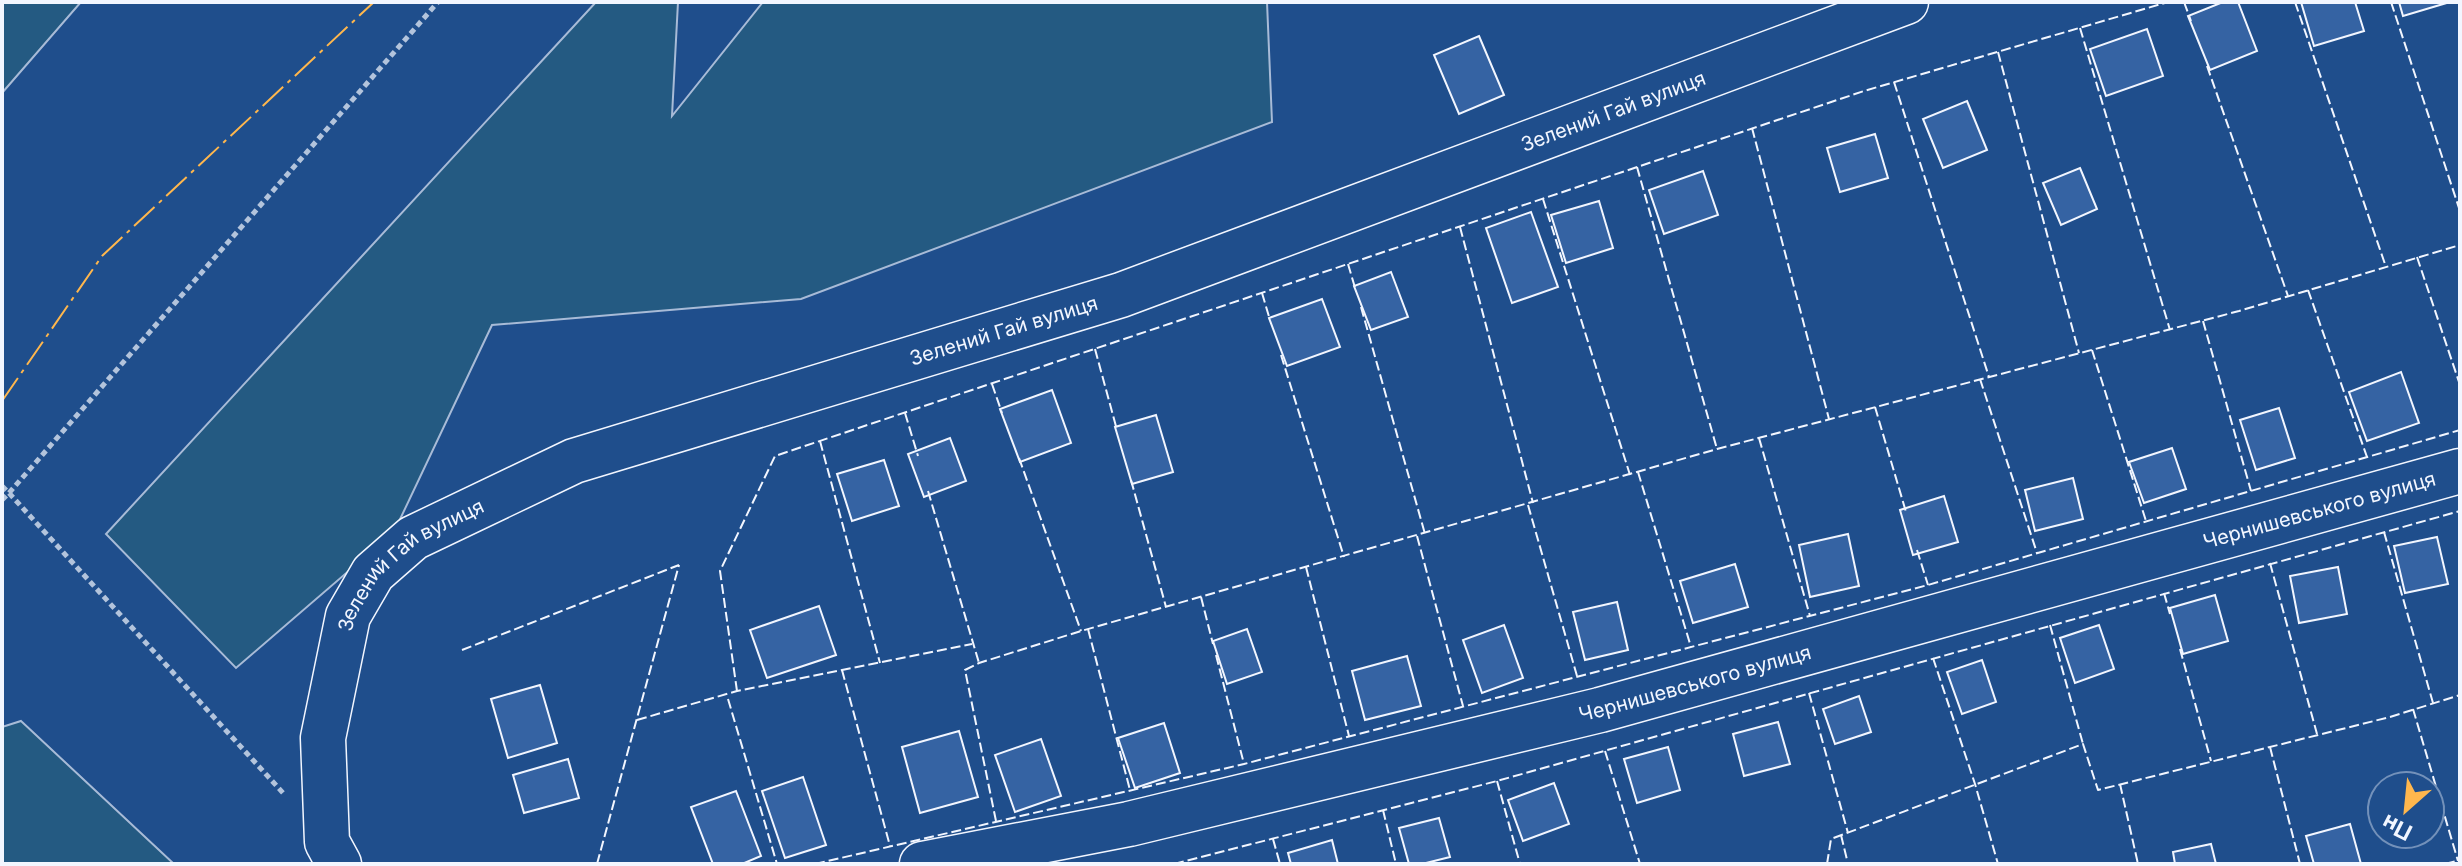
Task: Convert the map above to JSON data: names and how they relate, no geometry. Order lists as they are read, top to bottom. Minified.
{"streets":{"street":["Зелений Гай вулиця","Чернишевського вулиця"]},"north":"bottom left"}
